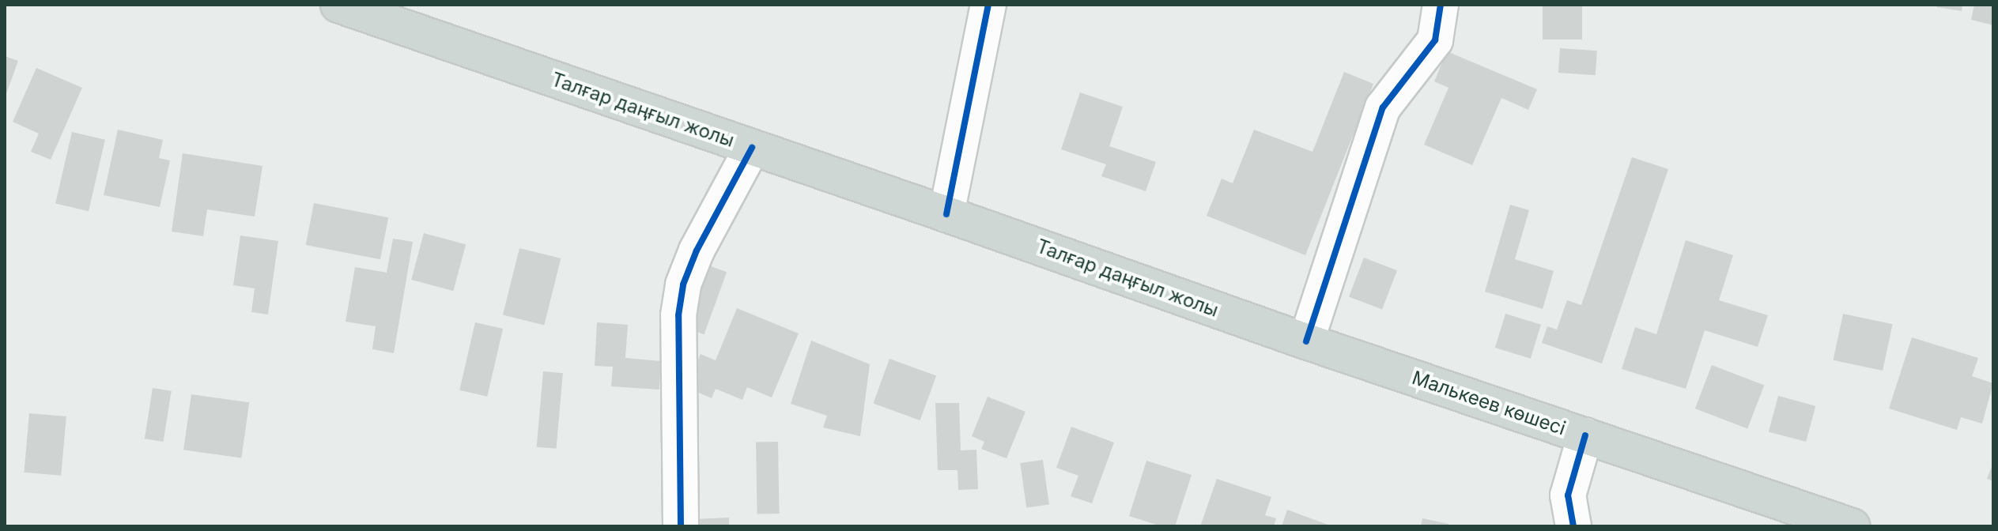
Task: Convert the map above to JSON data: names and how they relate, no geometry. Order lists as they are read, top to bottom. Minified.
{"streets":{"main road":["Талғар даңғыл жолы","Малькеев көшесі"]},"crossings":[["Талғар даңғыл жолы","Малькеев көшесі"]]}
